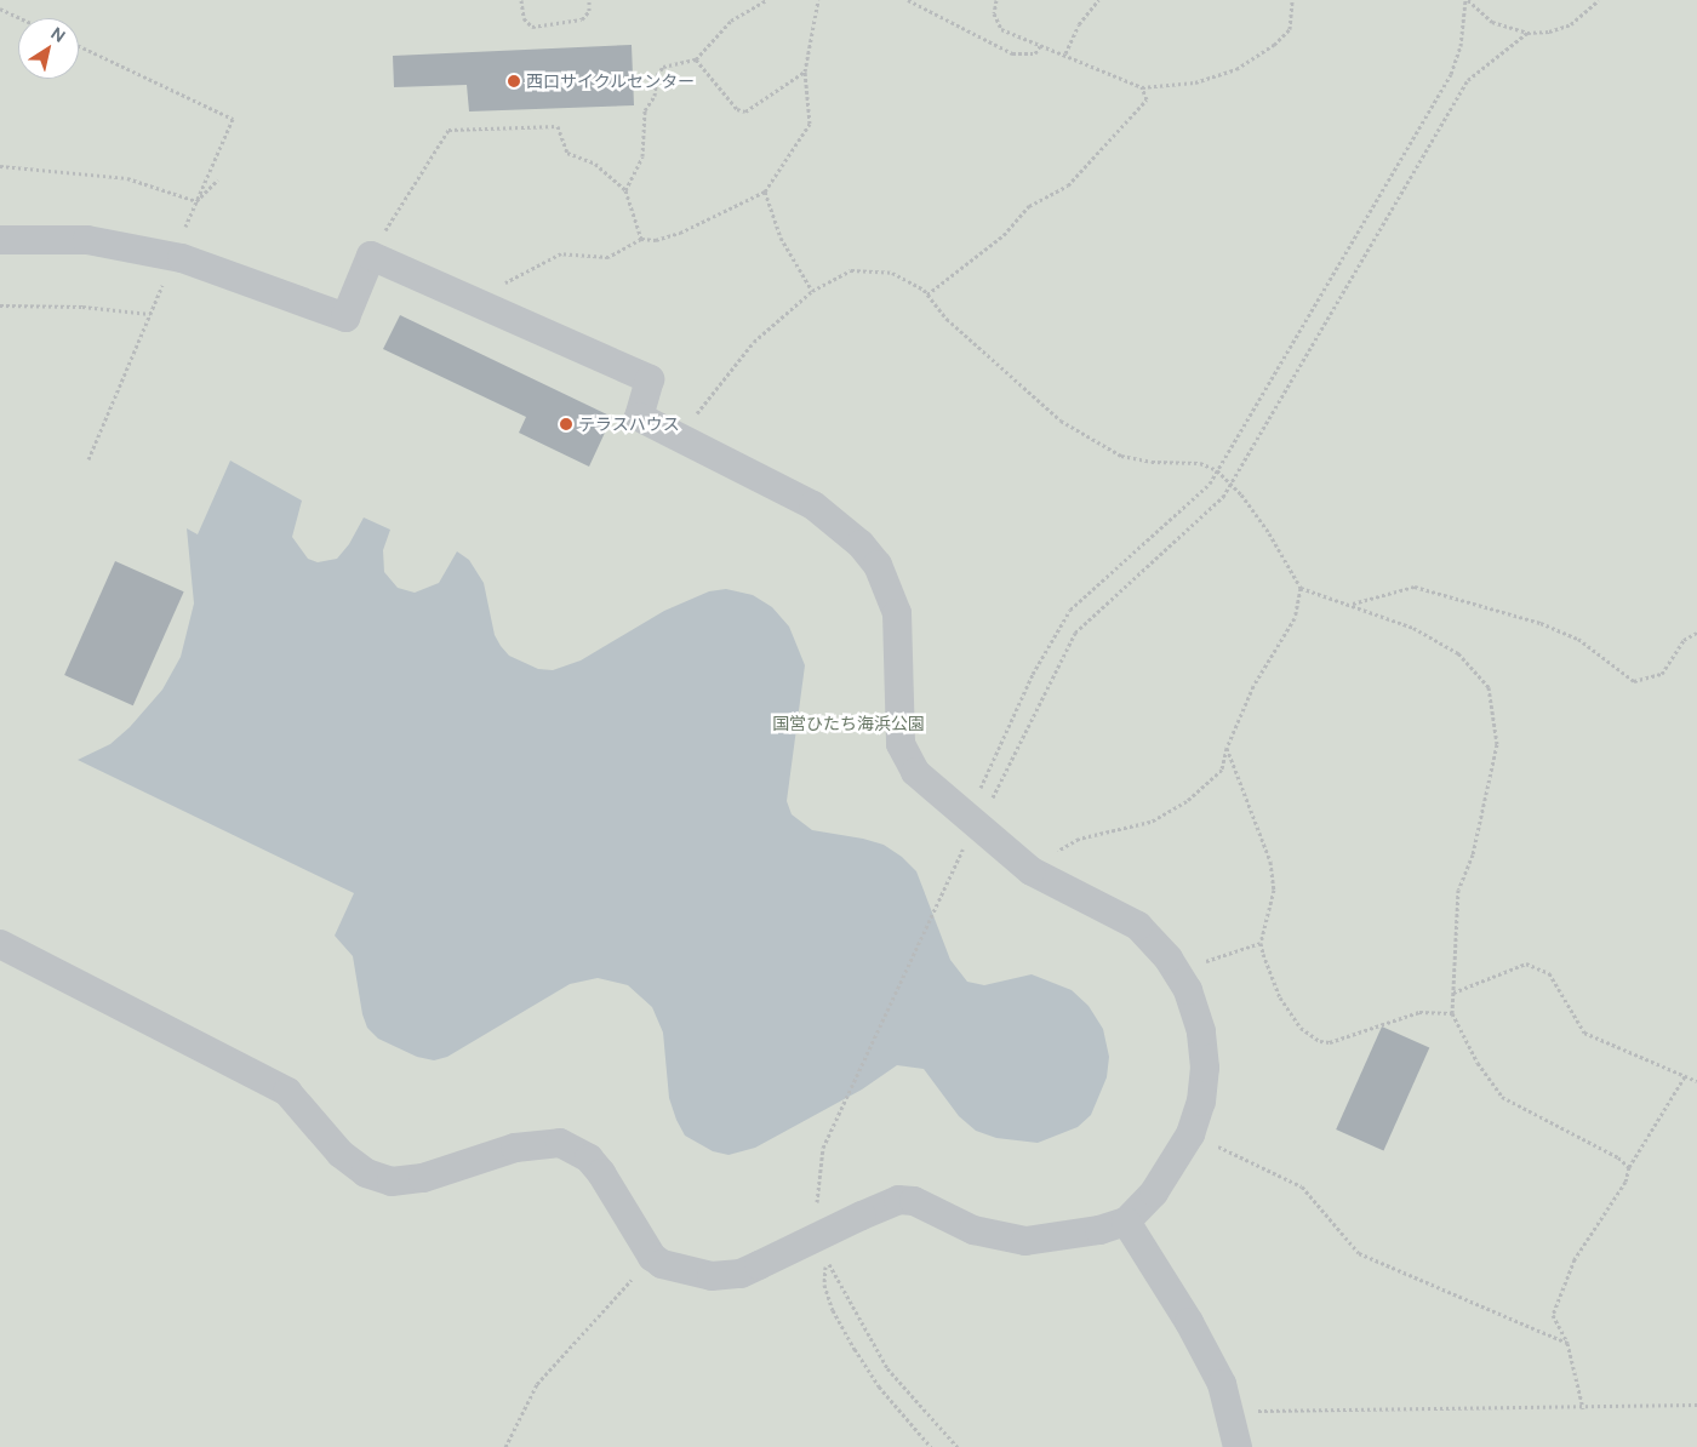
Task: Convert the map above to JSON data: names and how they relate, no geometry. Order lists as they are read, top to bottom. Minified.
{"parks":["国営ひたち海浜公園"],"places":["西口サイクルセンター","テラスハウス"],"north":"top right"}
